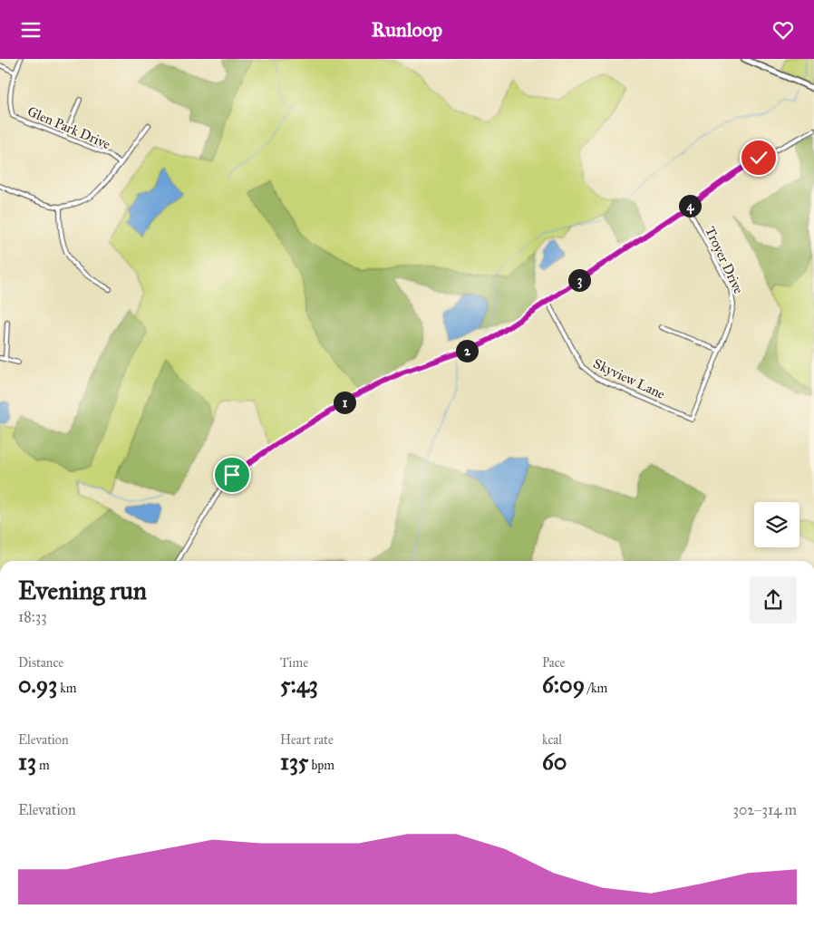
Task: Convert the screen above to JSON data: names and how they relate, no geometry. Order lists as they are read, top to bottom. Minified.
{"streets":{"street":["Glen Park Drive","Troyer Drive","Skyview Lane"]},"crossings":[["Troyer Drive","Skyview Lane"]],"page":{"header":"Runloop","pins":["4","3","2","1"],"heading":["Evening run","18:33"],"stats":[["Distance","0.93 km"],["Time","5:43"],["Pace","6:09 /km"],["Elevation","13 m"],["Heart rate","135 bpm"],["kcal","60"]],"chart":["Elevation","302–314 m"]}}
